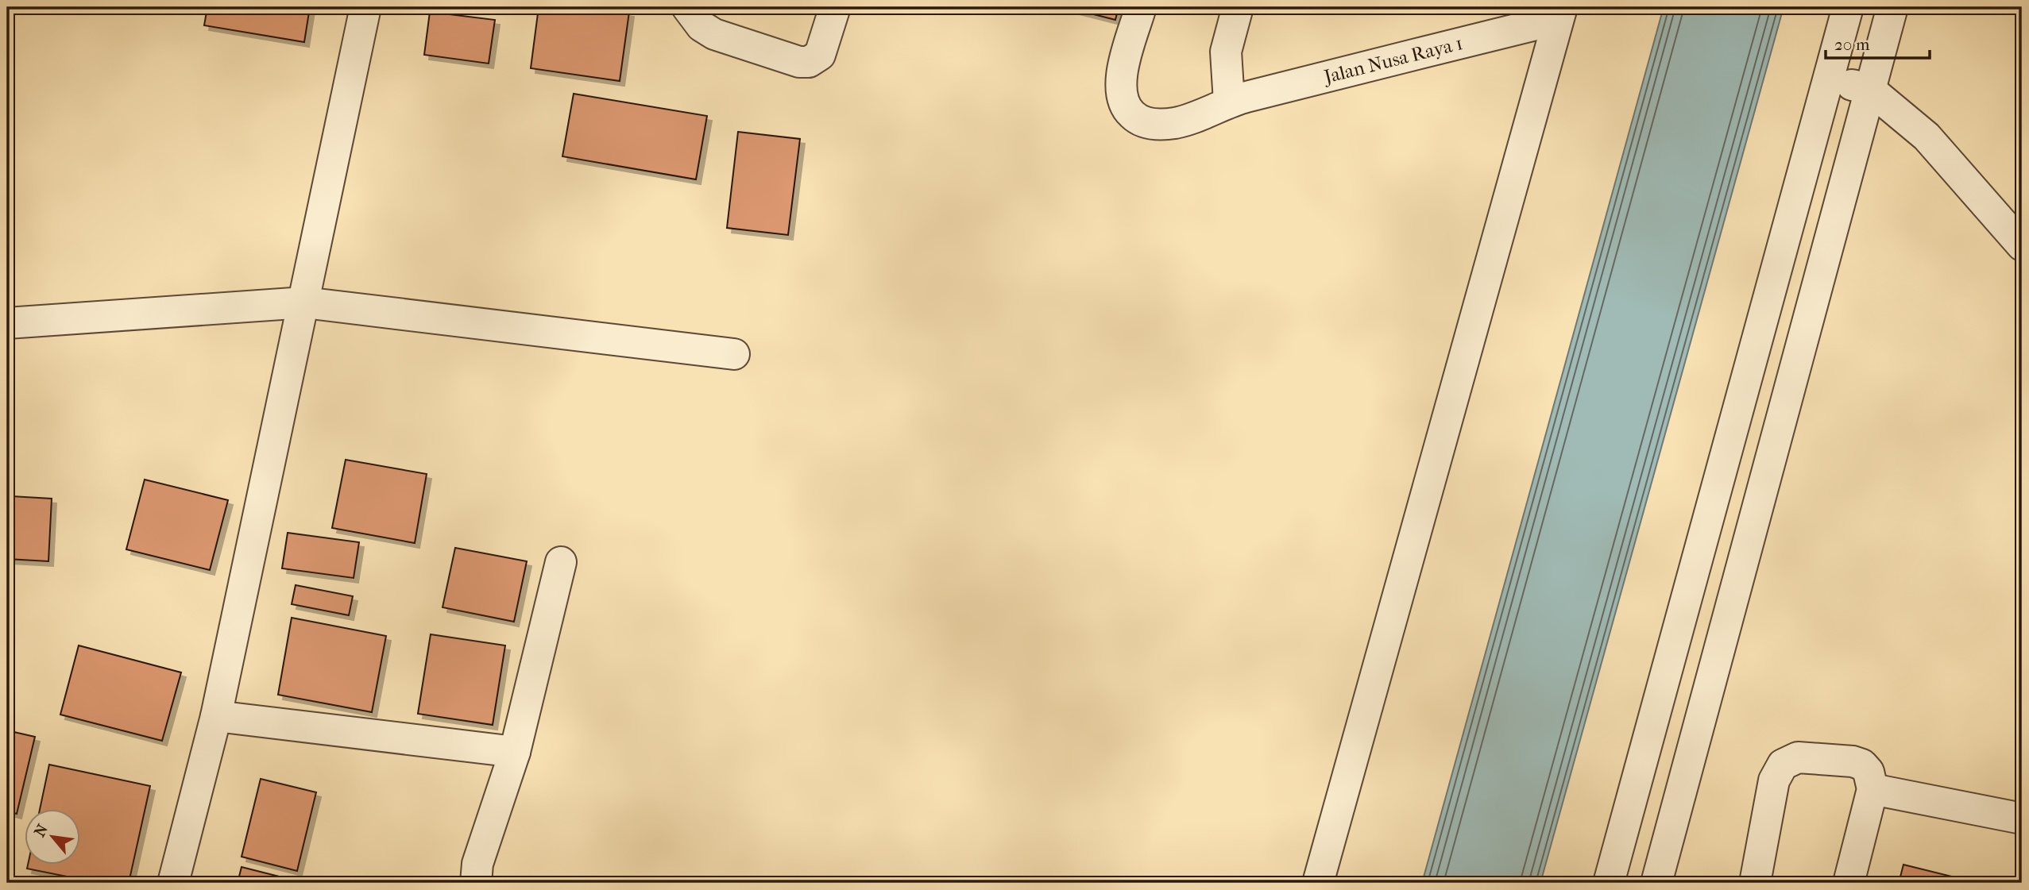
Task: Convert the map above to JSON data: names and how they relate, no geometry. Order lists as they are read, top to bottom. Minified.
{"streets":{"street":["Jalan Nusa Raya 1"]},"scale_bar":"20 m","north":"top left"}
